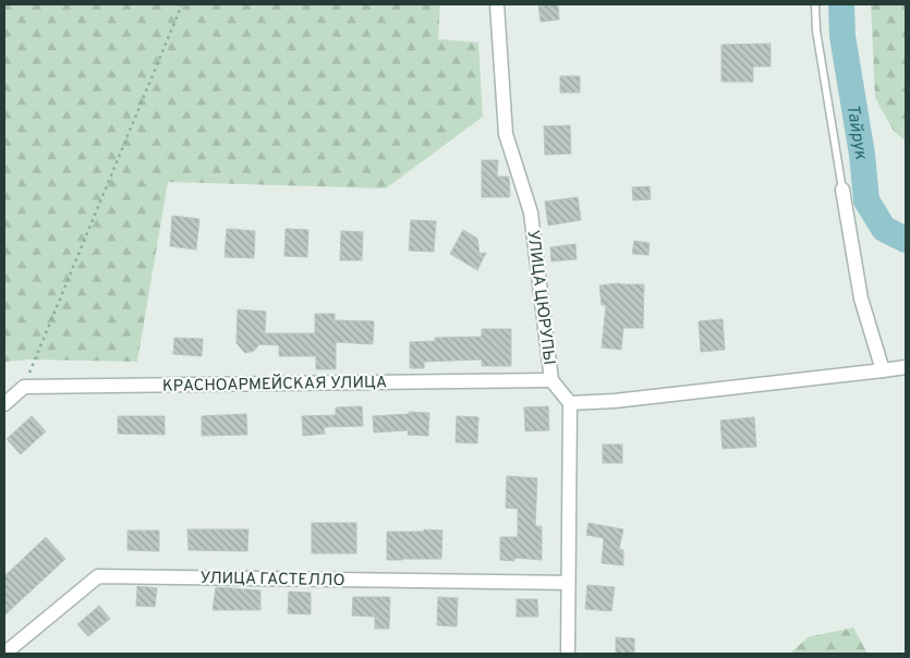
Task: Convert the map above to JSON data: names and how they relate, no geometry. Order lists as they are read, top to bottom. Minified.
{"streets":{"street":["УЛИЦА ЦЮРУПЫ","КРАСНОАРМЕЙСКАЯ УЛИЦА","УЛИЦА ГАСТЕЛЛО"]},"crossings":[["УЛИЦА ЦЮРУПЫ","КРАСНОАРМЕЙСКАЯ УЛИЦА"]],"water":["Тайрук"]}
